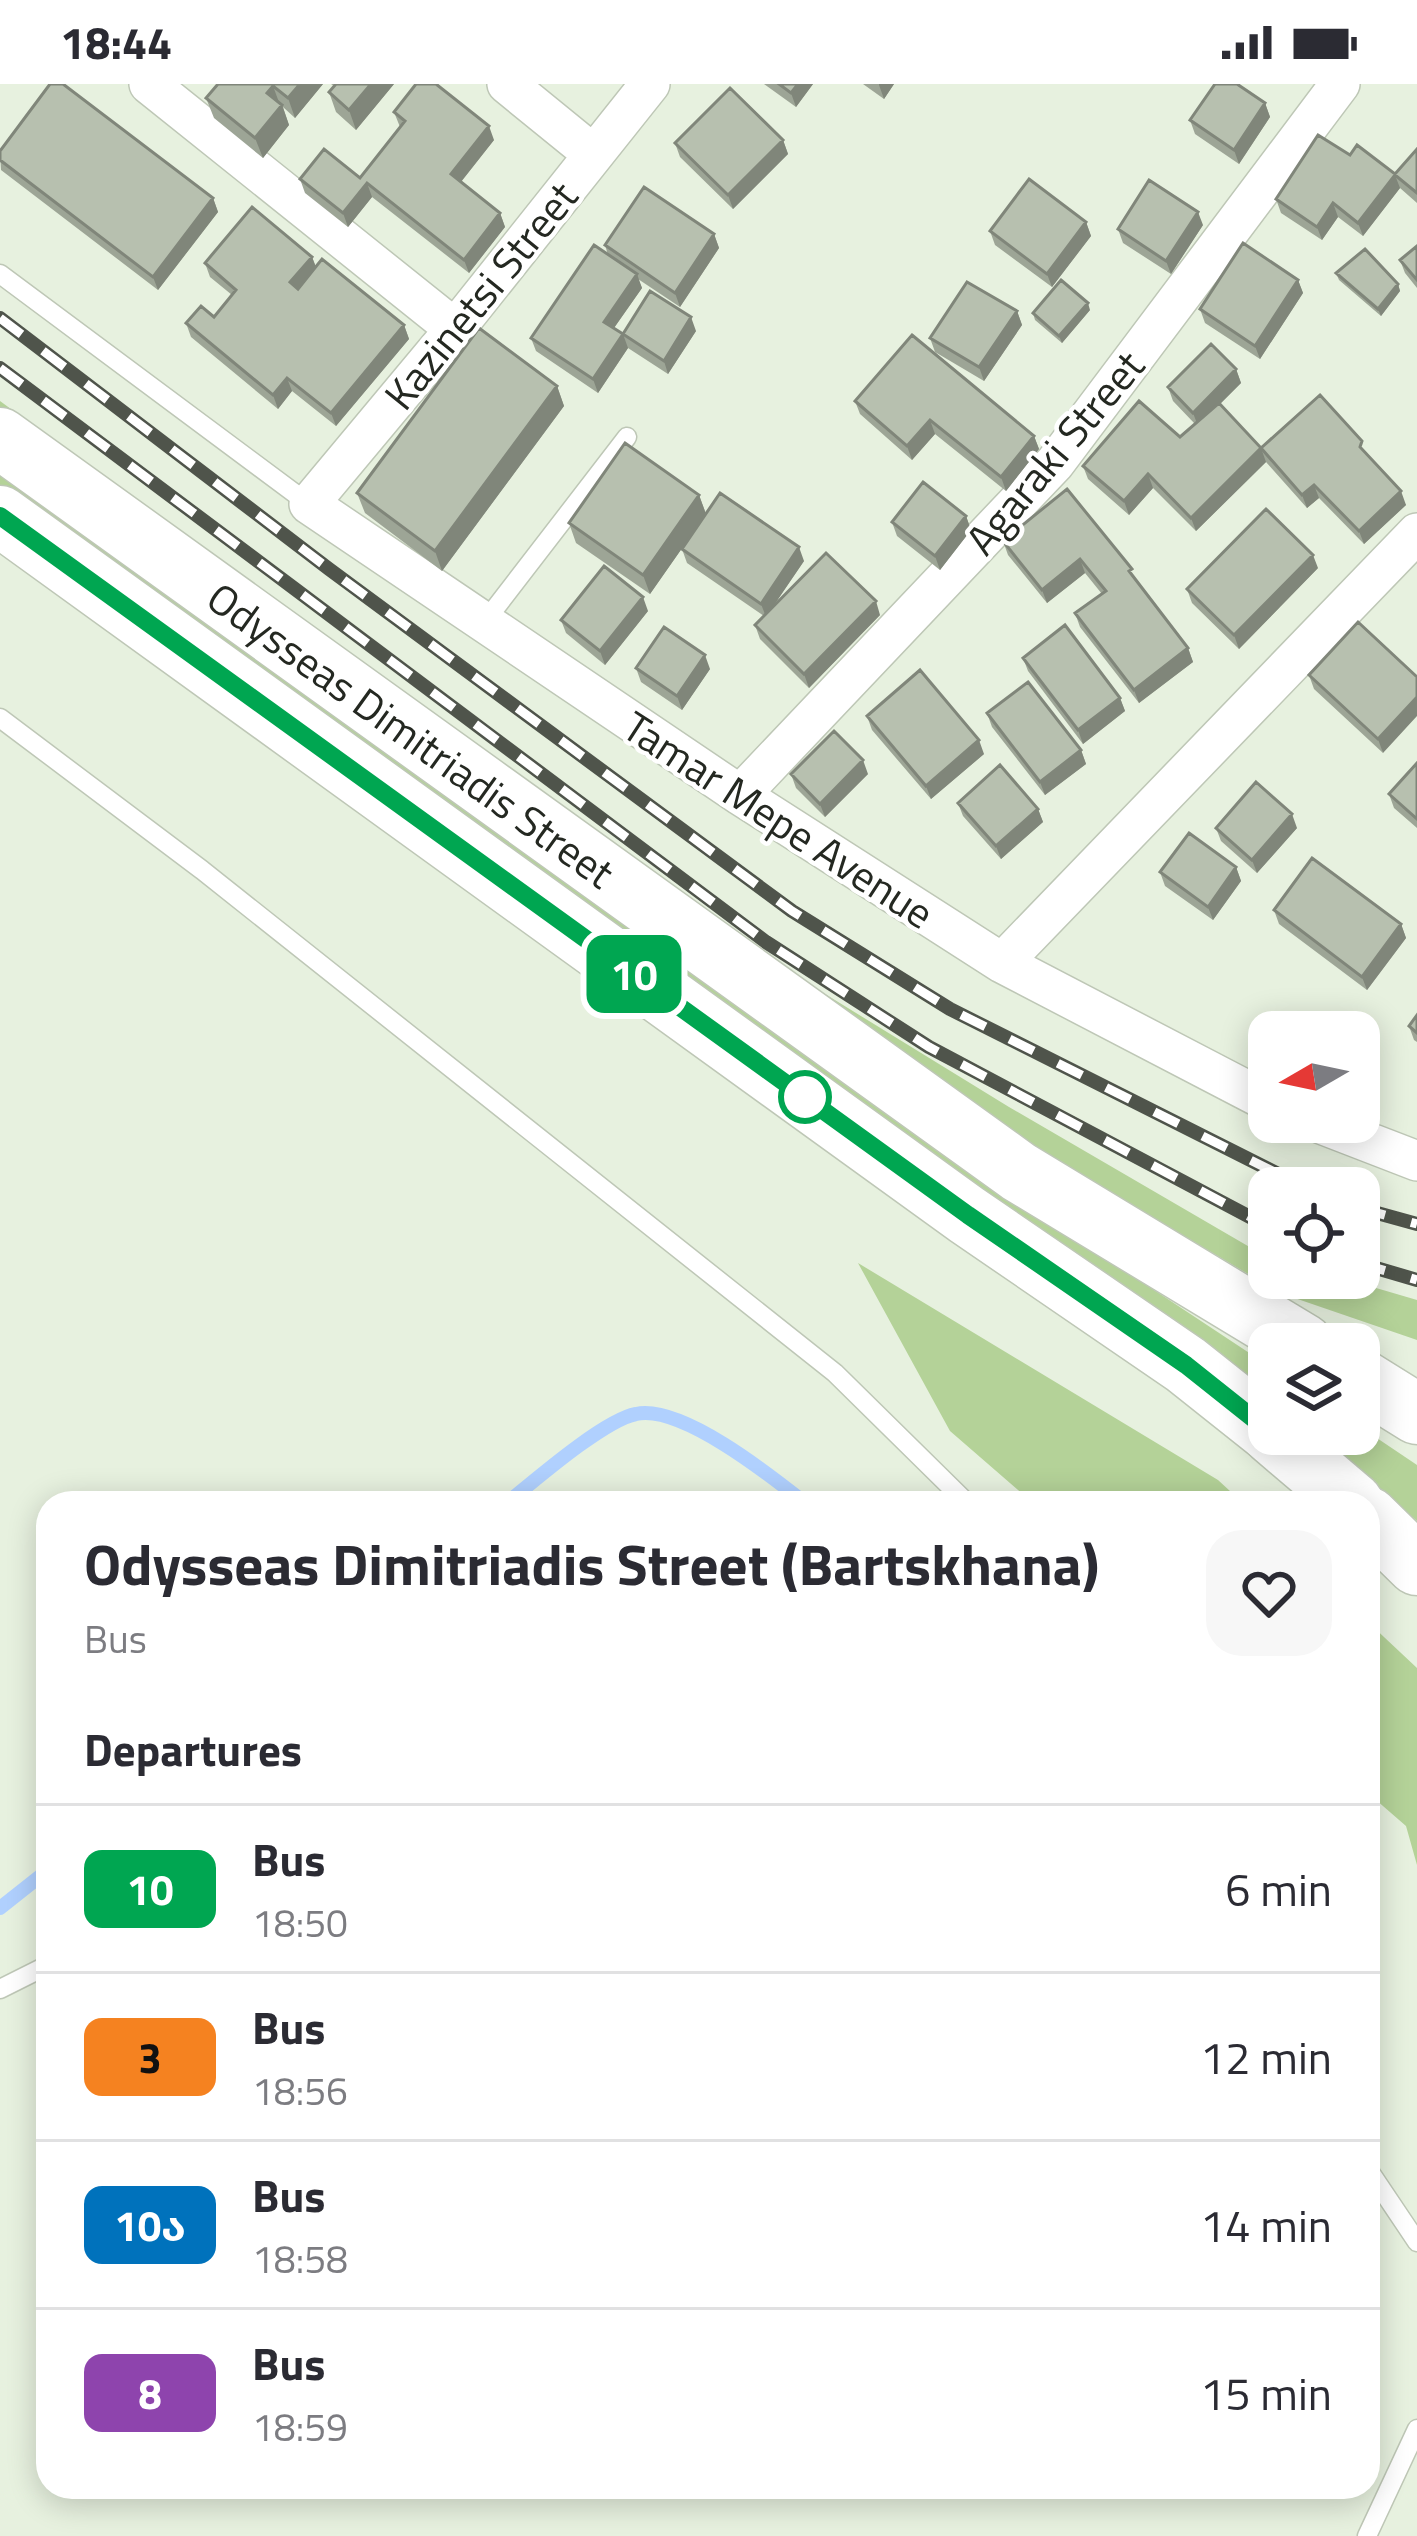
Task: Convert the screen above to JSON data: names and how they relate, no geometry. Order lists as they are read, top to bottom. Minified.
{"streets":{"main road":["Odysseas Dimitriadis Street"],"street":["Kazinetsi Street","Agaraki Street","Tamar Mepe Avenue"]},"crossings":[["Kazinetsi Street","Tamar Mepe Avenue"],["Agaraki Street","Tamar Mepe Avenue"]],"lines":["bus line 10"],"north":"left","page":{"status":"18:44","on_map":"10","heading":[["Odysseas Dimitriadis Street (Bartskhana)","Bus"],"Departures"],"list":[{"mark":"10","name":"Bus","note":"18:50","value":"6 min"},{"mark":"3","name":"Bus","note":"18:56","value":"12 min"},{"mark":"10ა","name":"Bus","note":"18:58","value":"14 min"},{"mark":"8","name":"Bus","note":"18:59","value":"15 min"}]}}
